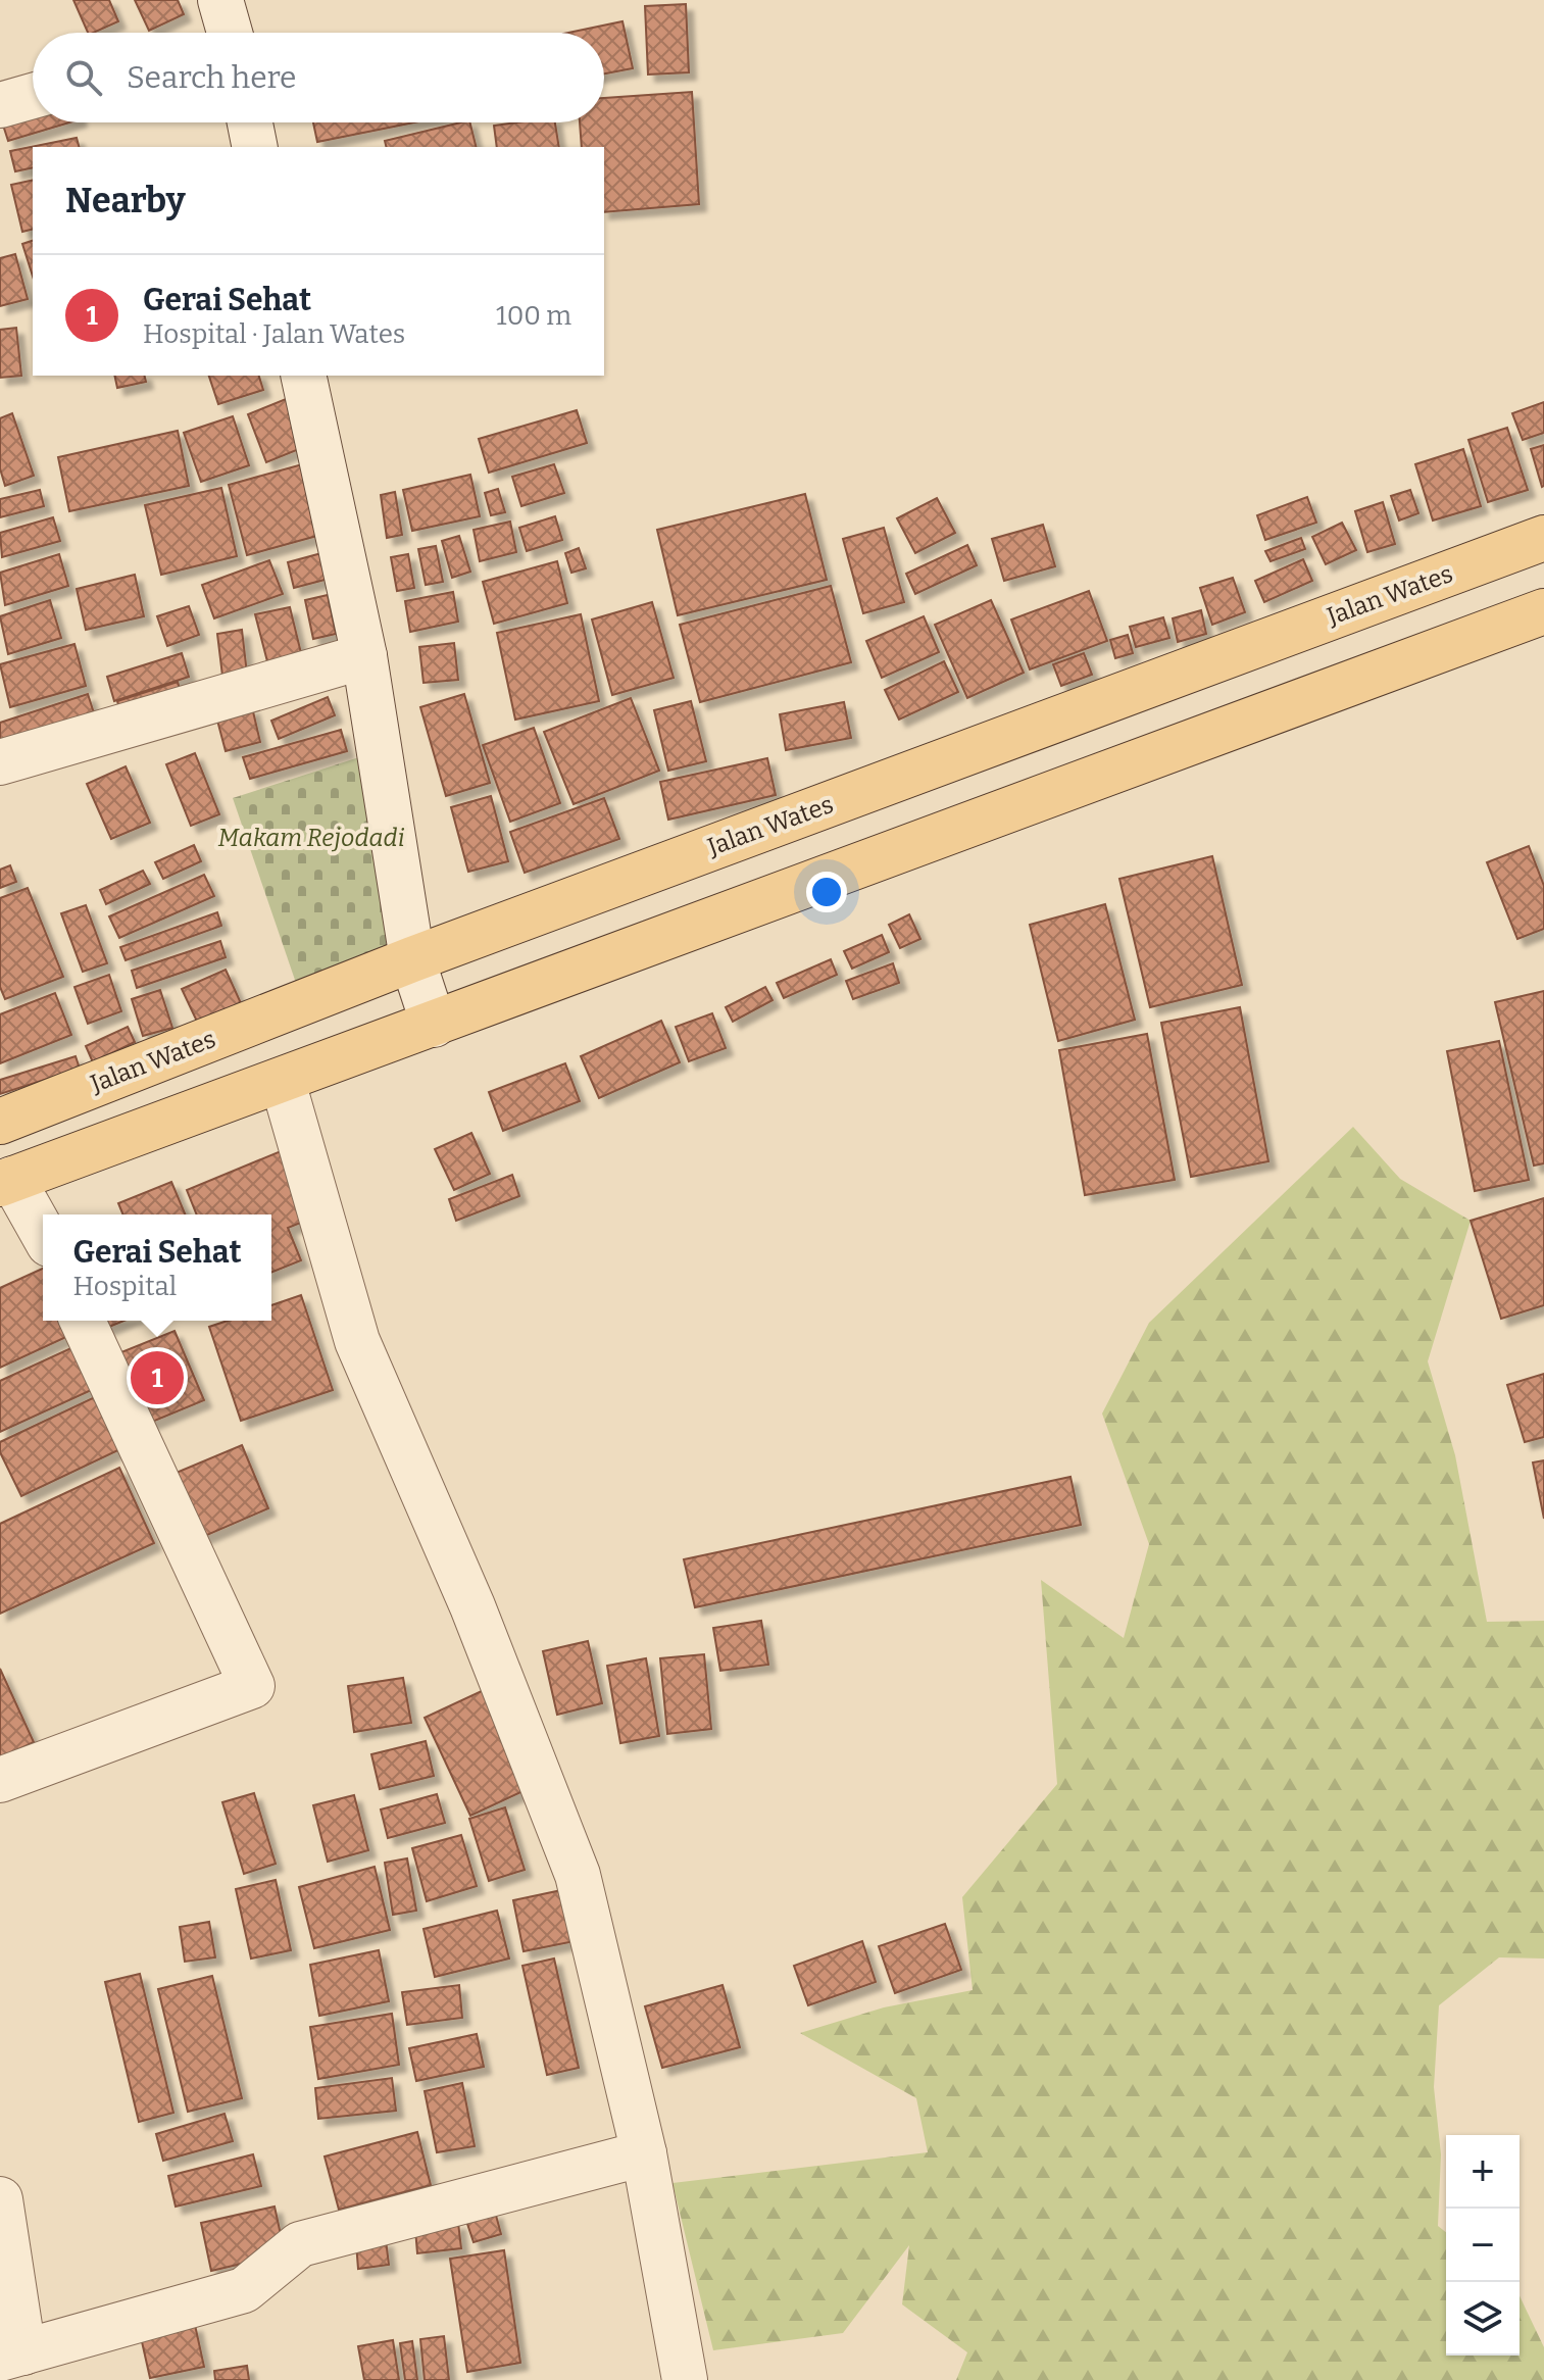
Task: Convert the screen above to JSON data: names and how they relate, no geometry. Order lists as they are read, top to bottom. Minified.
{"streets":{"main road":["Jalan Wates"]},"parks":["Makam Rejodadi"],"page":{"search":"Search here","heading":"Nearby","list":[{"mark":"1","name":"Gerai Sehat","note":"Hospital · Jalan Wates","value":"100 m"}],"popup":["Gerai Sehat","Hospital"],"pins":"1","map_buttons":["+","−"]}}
